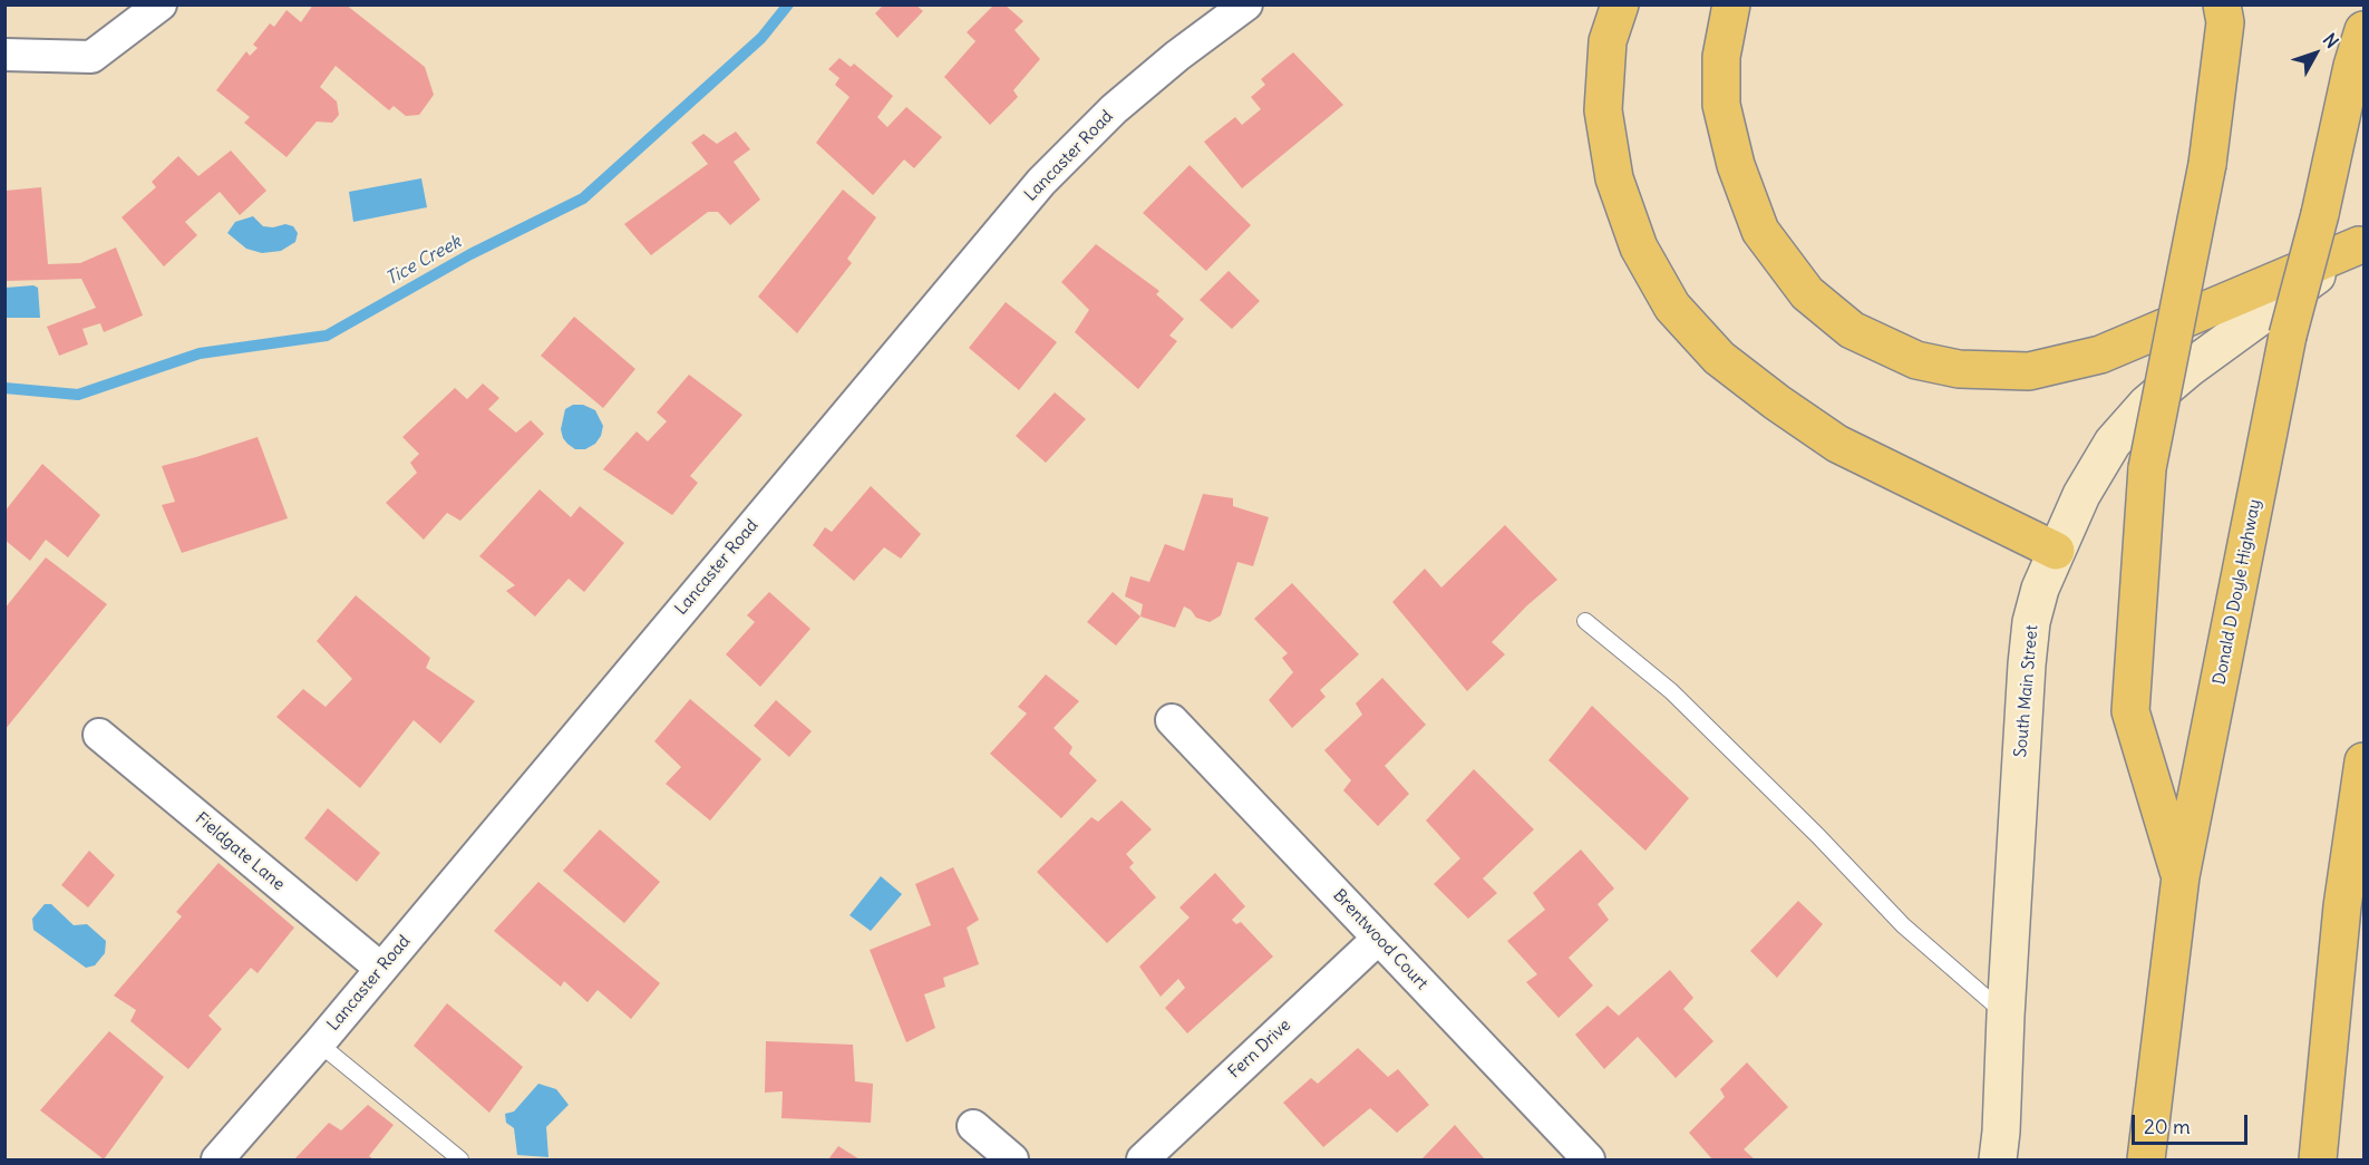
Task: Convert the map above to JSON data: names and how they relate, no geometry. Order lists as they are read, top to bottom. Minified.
{"streets":{"highway":["Donald D Doyle Highway"],"main road":["South Main Street"],"street":["Lancaster Road","Fieldgate Lane","Brentwood Court","Fern Drive"]},"crossings":[["Lancaster Road","Fieldgate Lane"],["Brentwood Court","Fern Drive"]],"water":["Tice Creek"],"scale_bar":"20 m","north":"top right"}
